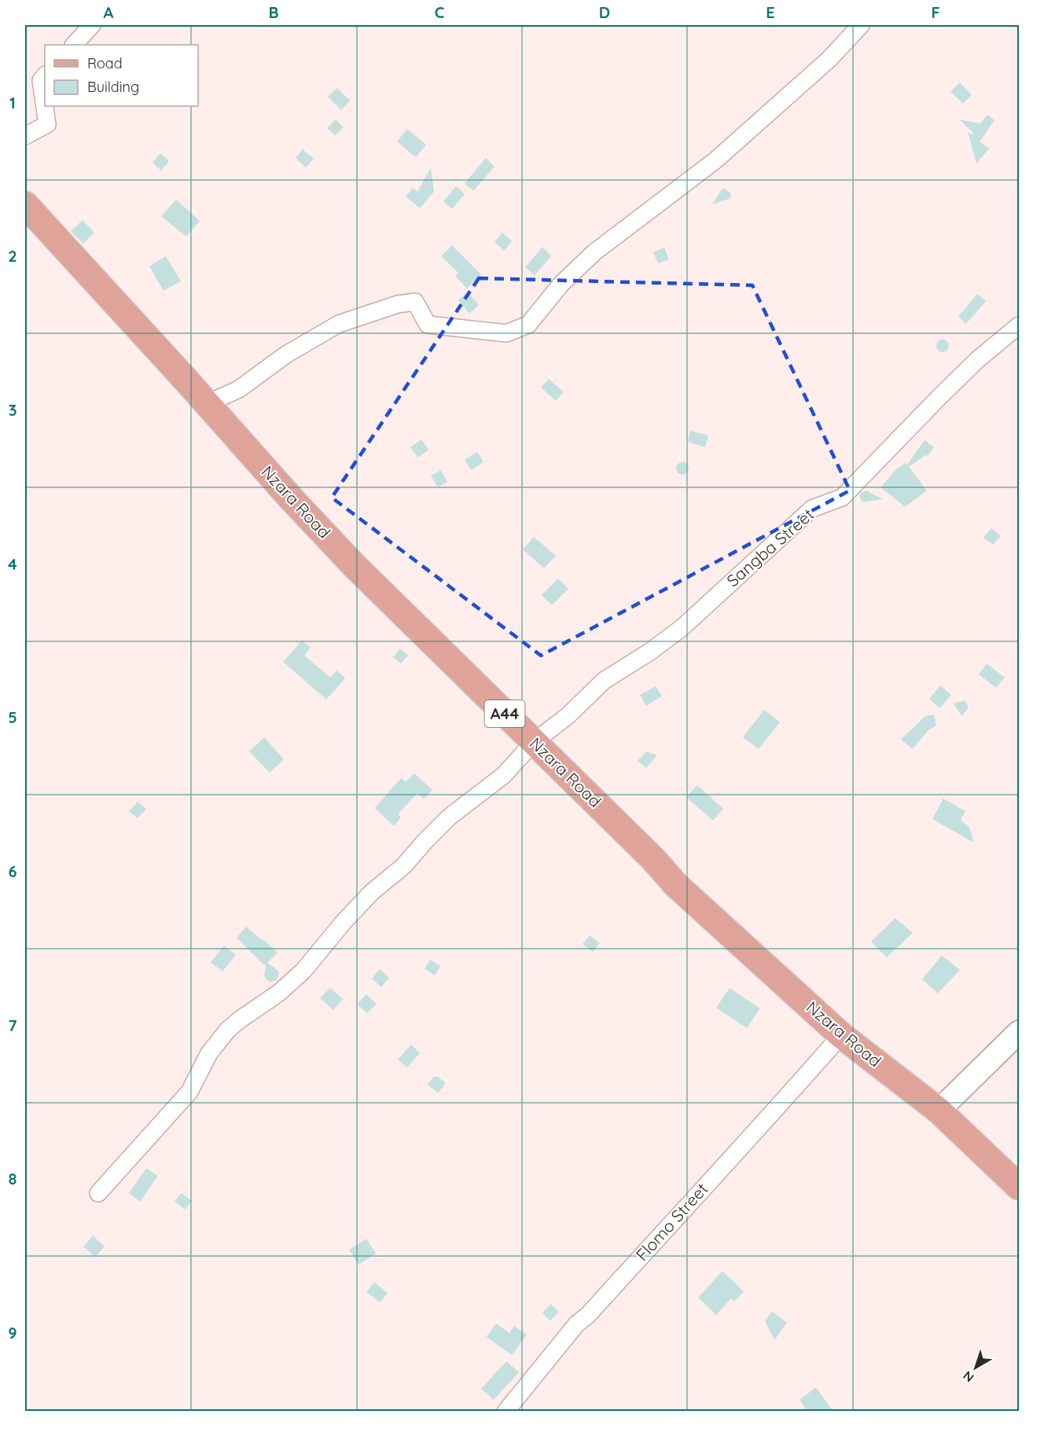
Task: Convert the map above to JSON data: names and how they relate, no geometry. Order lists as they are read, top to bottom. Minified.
{"streets":{"main road":["Nzara Road","A44"],"street":["Sangba Street","Flomo Street"]},"crossings":[["Nzara Road","Sangba Street"],["Nzara Road","Flomo Street"]],"legend":["Road","Building"],"north":"bottom left","grid":{"columns":["A","B","C","D","E","F"],"rows":["1","2","3","4","5","6","7","8","9"]}}
